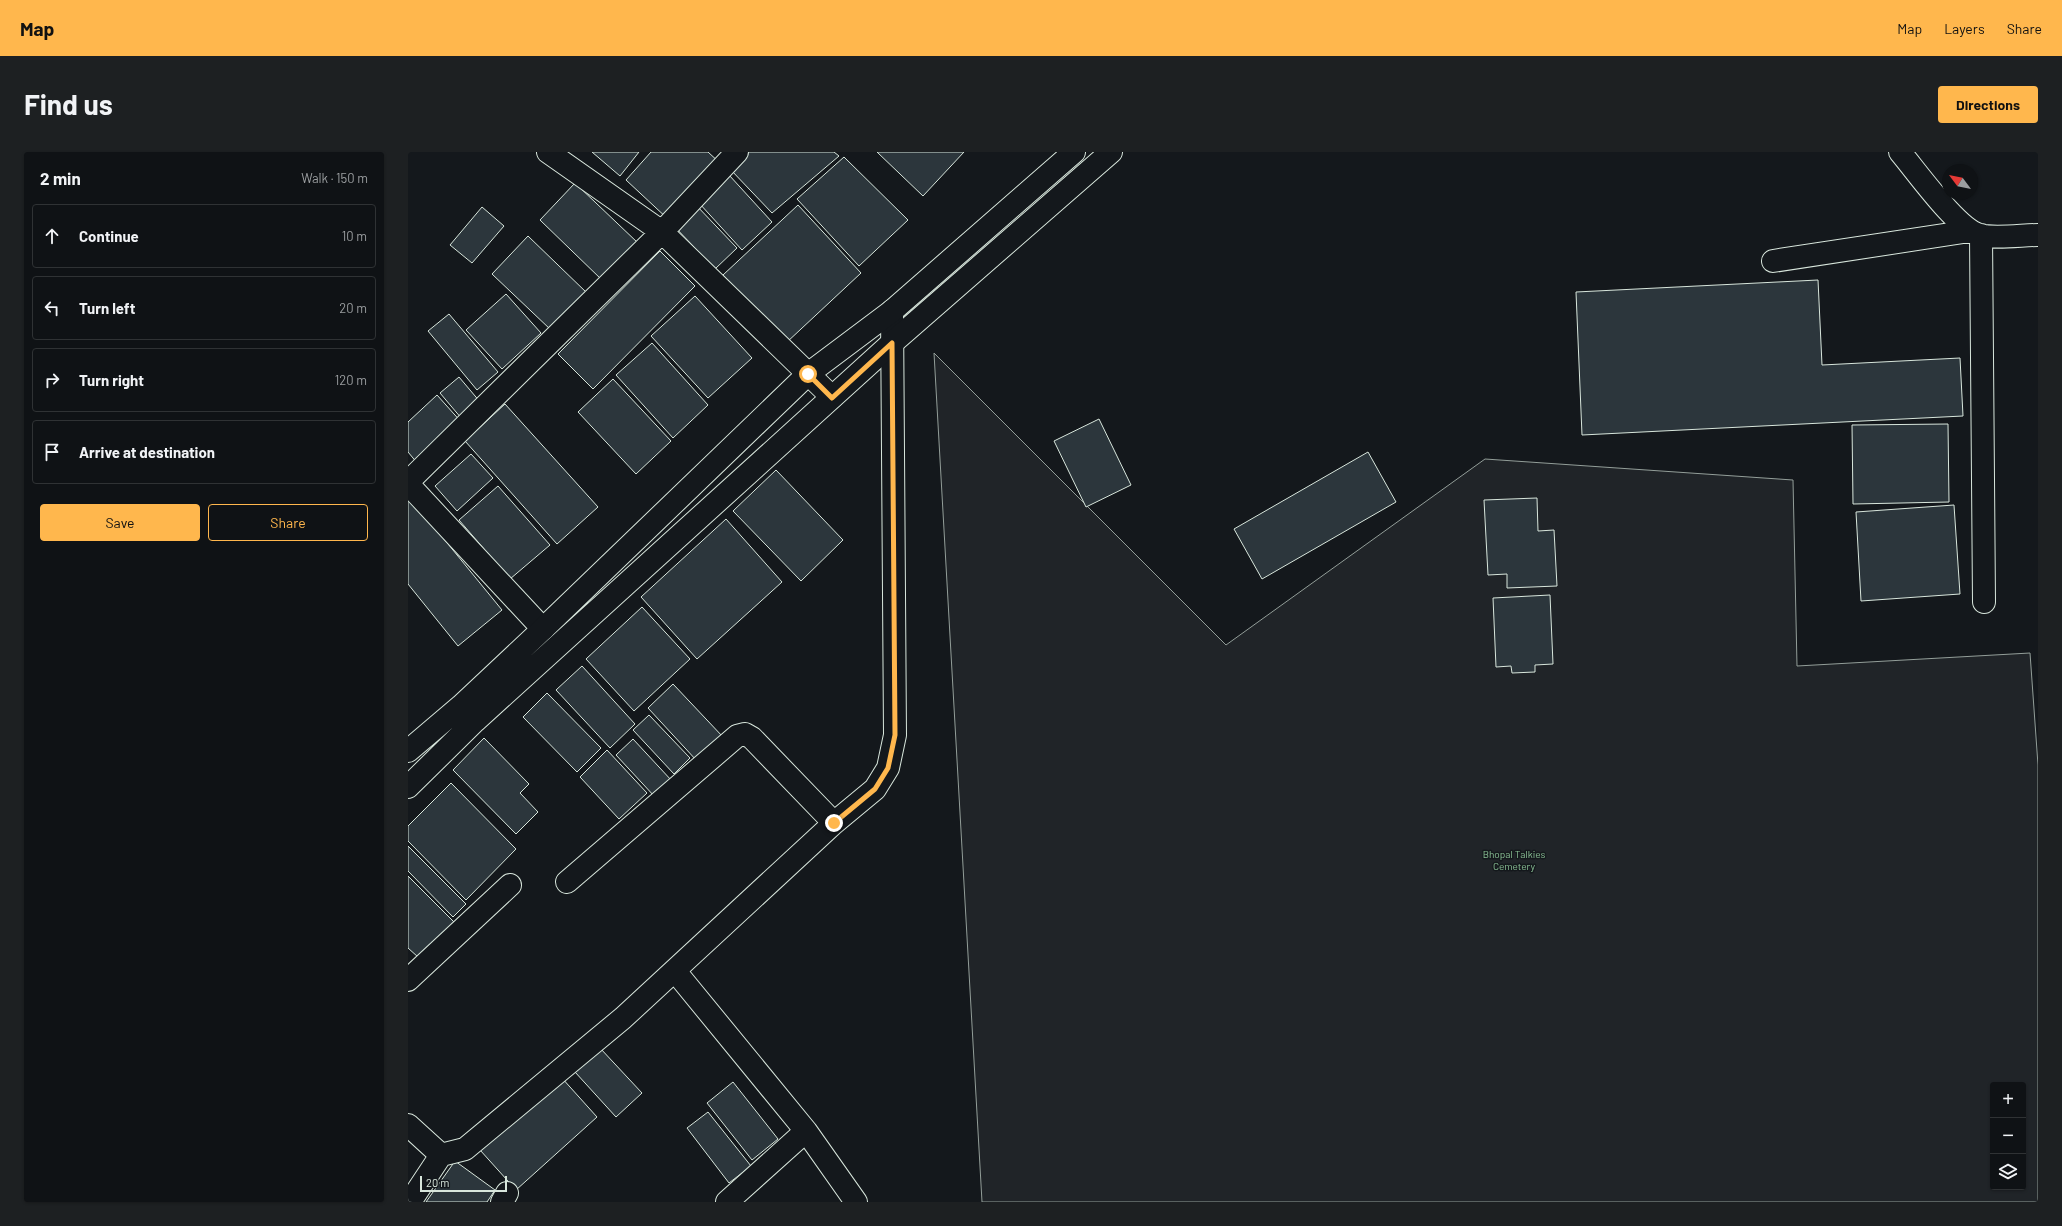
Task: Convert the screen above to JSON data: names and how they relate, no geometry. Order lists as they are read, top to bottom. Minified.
{"parks":["Bhopal Talkies Cemetery"],"scale_bar":"20 m","north":"top left","page":{"header":"Map","nav":["Map","Layers","Share"],"buttons":["Directions",["Save","Share"]],"title":"Find us","heading":["2 min","Walk · 150 m"],"list":[["Continue","10 m"],["Turn left","20 m"],["Turn right","120 m"],"Arrive at destination"],"map_buttons":["+","−"],"scale":"20 m"}}
